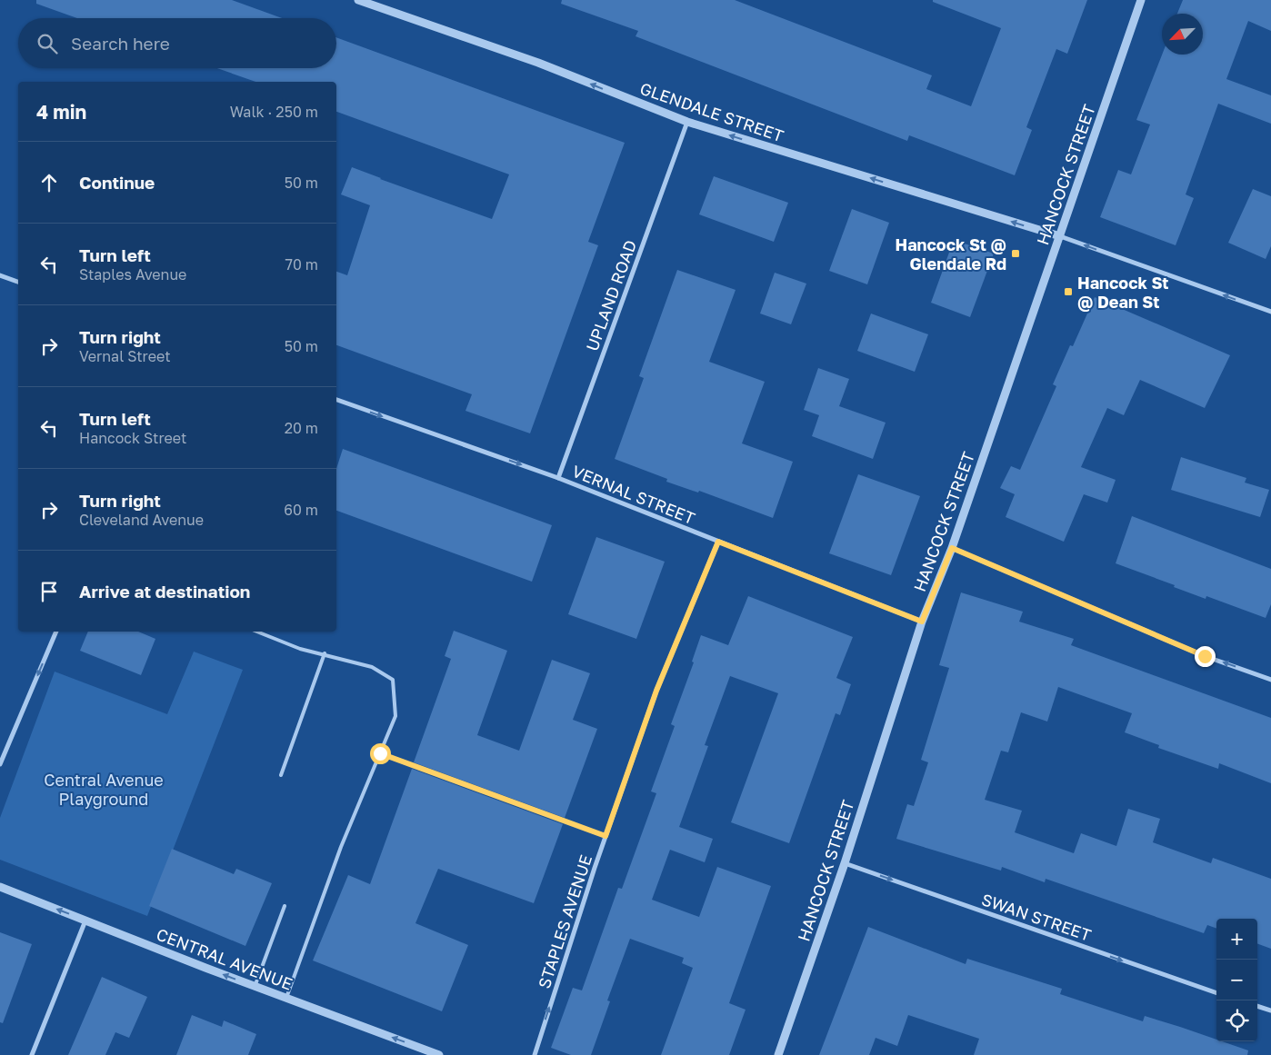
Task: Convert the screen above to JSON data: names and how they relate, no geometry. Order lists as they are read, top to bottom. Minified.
{"streets":{"street":["GLENDALE STREET","HANCOCK STREET","UPLAND ROAD","VERNAL STREET","SWAN STREET","STAPLES AVENUE","CENTRAL AVENUE"]},"crossings":[["GLENDALE STREET","HANCOCK STREET"],["GLENDALE STREET","UPLAND ROAD"],["HANCOCK STREET","VERNAL STREET"],["HANCOCK STREET","SWAN STREET"],["UPLAND ROAD","VERNAL STREET"],["VERNAL STREET","STAPLES AVENUE"]],"one_way":["GLENDALE STREET","VERNAL STREET","SWAN STREET","STAPLES AVENUE","CENTRAL AVENUE"],"parks":["Central Avenue Playground"],"places":{"transit":["Hancock St @ Glendale Rd","Hancock St @ Dean St"]},"north":"bottom left","page":{"search":"Search here","heading":["4 min","Walk · 250 m"],"list":[["Continue","50 m"],["Turn left","Staples Avenue","70 m"],["Turn right","Vernal Street","50 m"],["Turn left","Hancock Street","20 m"],["Turn right","Cleveland Avenue","60 m"],"Arrive at destination"],"map_buttons":["+","−"]}}
